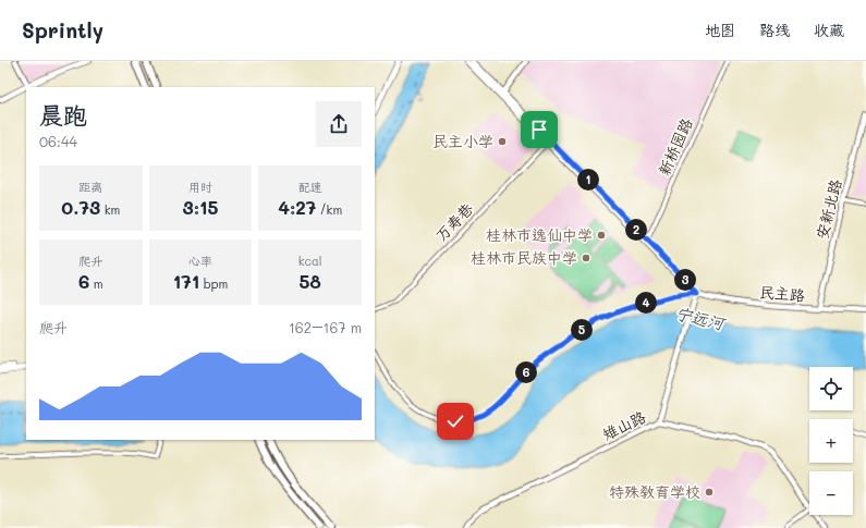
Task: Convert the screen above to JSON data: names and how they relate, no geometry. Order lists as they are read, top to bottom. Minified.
{"streets":{"street":["新桥园路","安新北路","万寿巷","民主路","雉山路"]},"crossings":[["安新北路","民主路"]],"water":["宁远河"],"places":["民主小学","桂林市逸仙中学","桂林市民族中学","特殊教育学校"],"page":{"header":"Sprintly","nav":["地图","路线","收藏"],"heading":["晨跑","06:44"],"stats":[["距离","0.73 km"],["用时","3:15"],["配速","4:27 /km"],["爬升","6 m"],["心率","171 bpm"],["kcal","58"]],"pins":["1","2","3","4","5","6"],"chart":["爬升","162–167 m"],"map_buttons":["+","−"]}}
